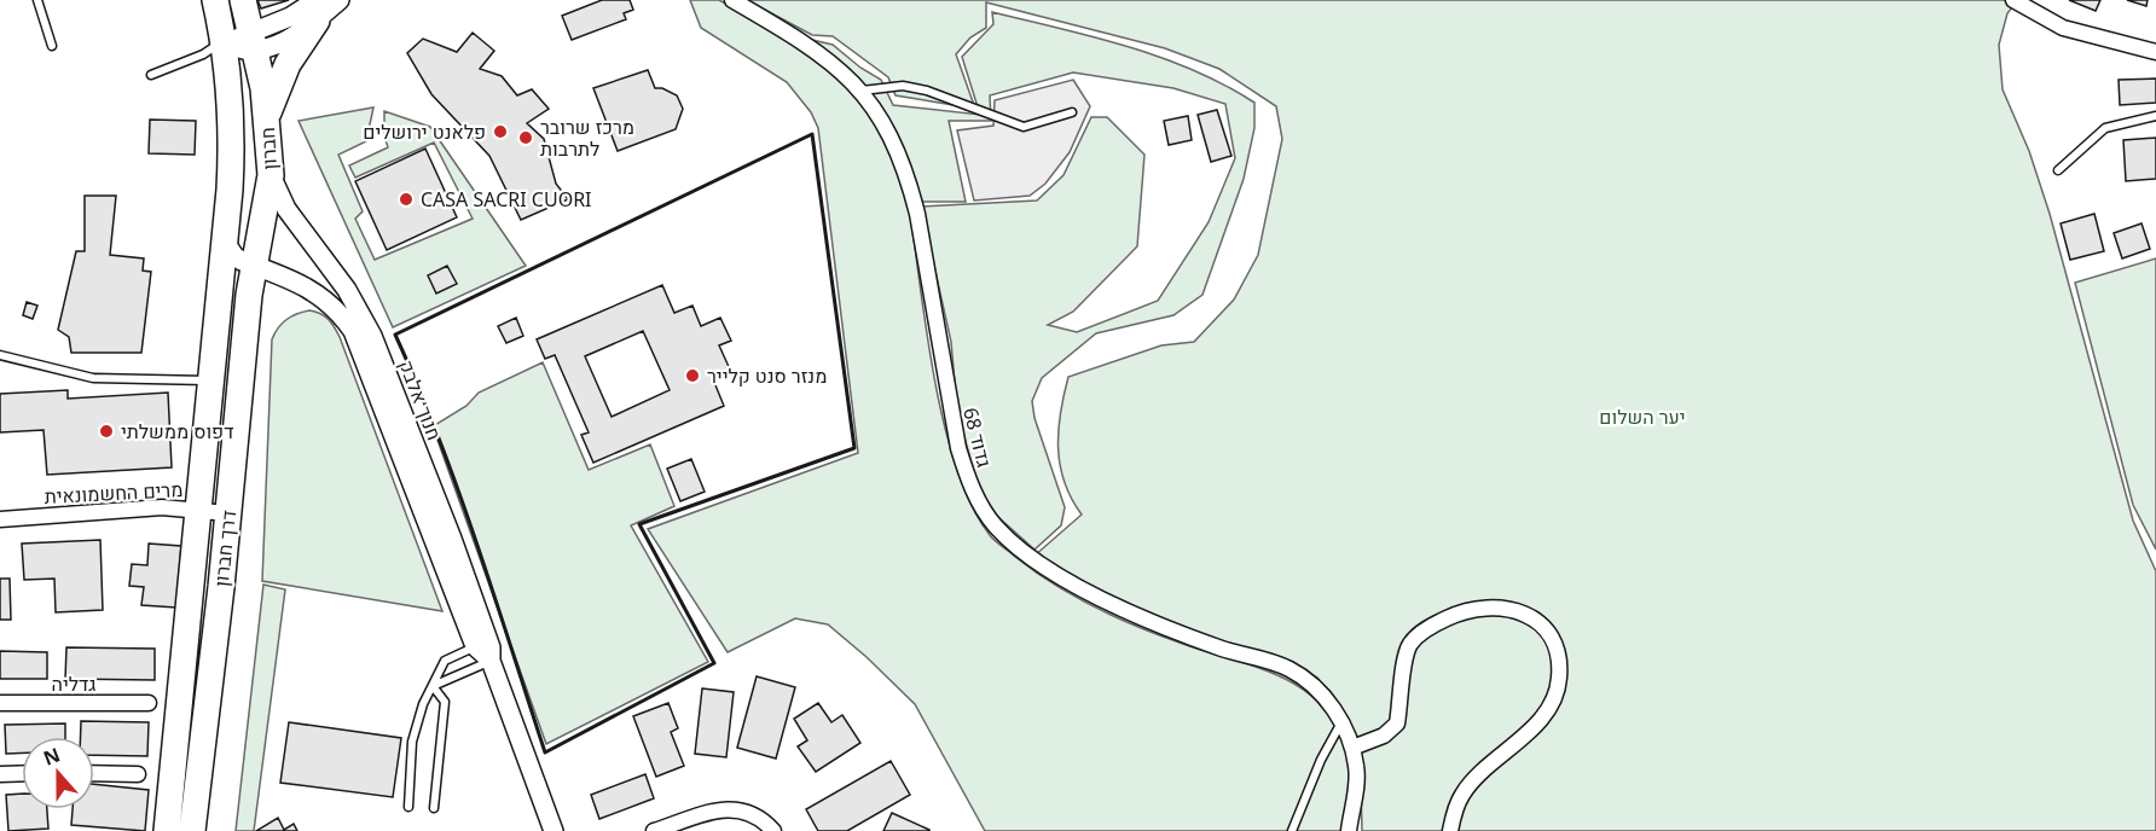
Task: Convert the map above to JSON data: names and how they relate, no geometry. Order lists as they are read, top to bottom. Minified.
{"streets":{"highway":["חברון","דרך חברון"],"street":["חנוך אלבק","גדוד 68","מרים החשמונאית","גדליה"]},"crossings":[["חברון","חנוך אלבק"],["חברון","דרך חברון"],["חנוך אלבק","דרך חברון"],["מרים החשמונאית","דרך חברון"]],"parks":["יער השלום"],"places":["פלאנט ירושלים","מרכז שרובר לתרבות","CASA SACRI CUORI","מנזר סנט קלייר","דפוס ממשלתי"],"north":"top"}
